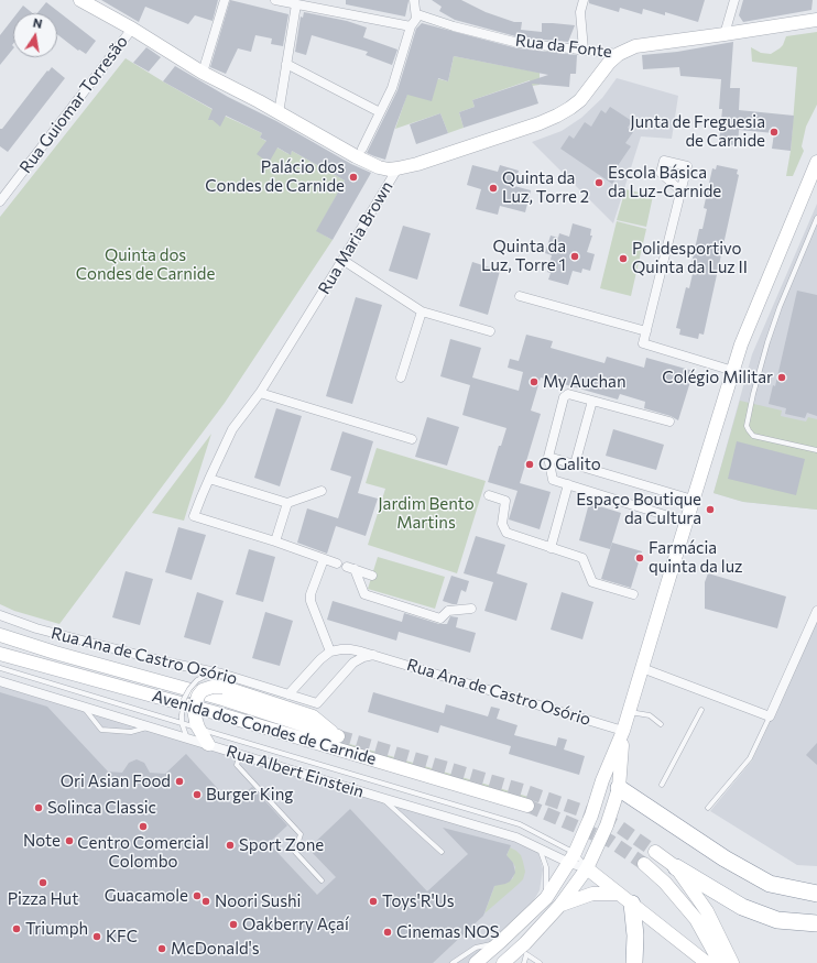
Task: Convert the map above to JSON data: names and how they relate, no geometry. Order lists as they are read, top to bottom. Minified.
{"streets":{"main road":["Rua da Fonte","Rua Maria Brown","Avenida dos Condes de Carnide"],"street":["Rua Guiomar Torresão","Rua Ana de Castro Osório","Rua Albert Einstein"]},"crossings":[["Rua da Fonte","Rua Maria Brown"],["Rua Ana de Castro Osório","Avenida dos Condes de Carnide"]],"parks":["Quinta dos Condes de Carnide","Jardim Bento Martins"],"places":["Junta de Freguesia de Carnide","Palácio dos Condes de Carnide","Escola Básica da Luz-Carnide","Quinta da Luz, Torre 2","Quinta da Luz, Torre 1","Polidesportivo Quinta da Luz II","Colégio Militar","My Auchan","O Galito","Espaço Boutique da Cultura","Farmácia quinta da luz","Ori Asian Food","Burger King","Solinca Classic","Centro Comercial Colombo","Note","Sport Zone","Pizza Hut","Guacamole","Noori Sushi","Toys'R'Us","Oakberry Açaí","Triumph","Cinemas NOS","KFC","McDonald's"],"north":"top"}
